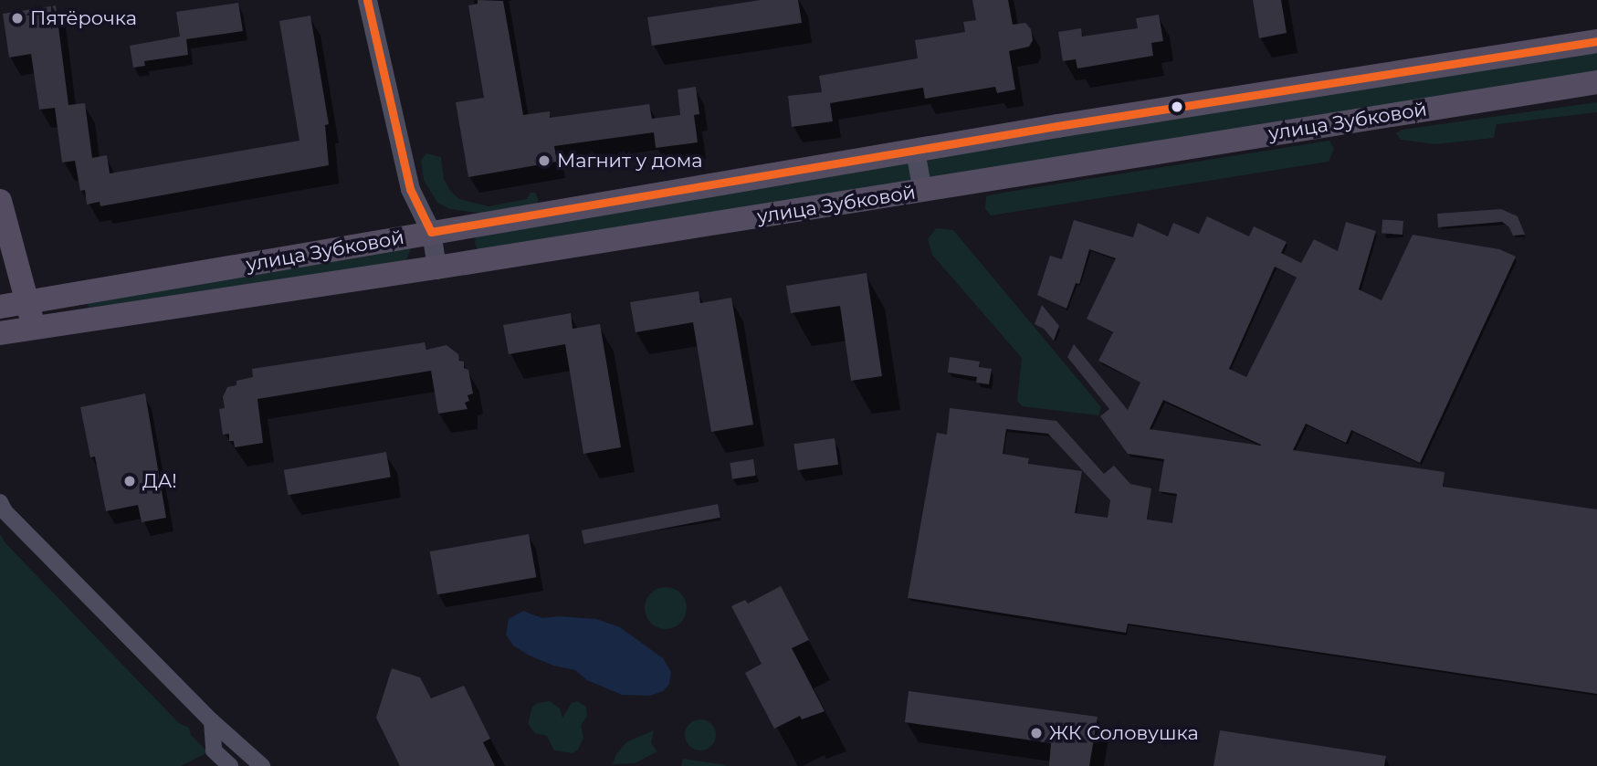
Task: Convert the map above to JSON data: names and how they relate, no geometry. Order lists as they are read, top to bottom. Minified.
{"streets":{"main road":["улица Зубковой"]},"places":["Пятёрочка","Магнит у дома","ДА!","ЖК Соловушка"]}
